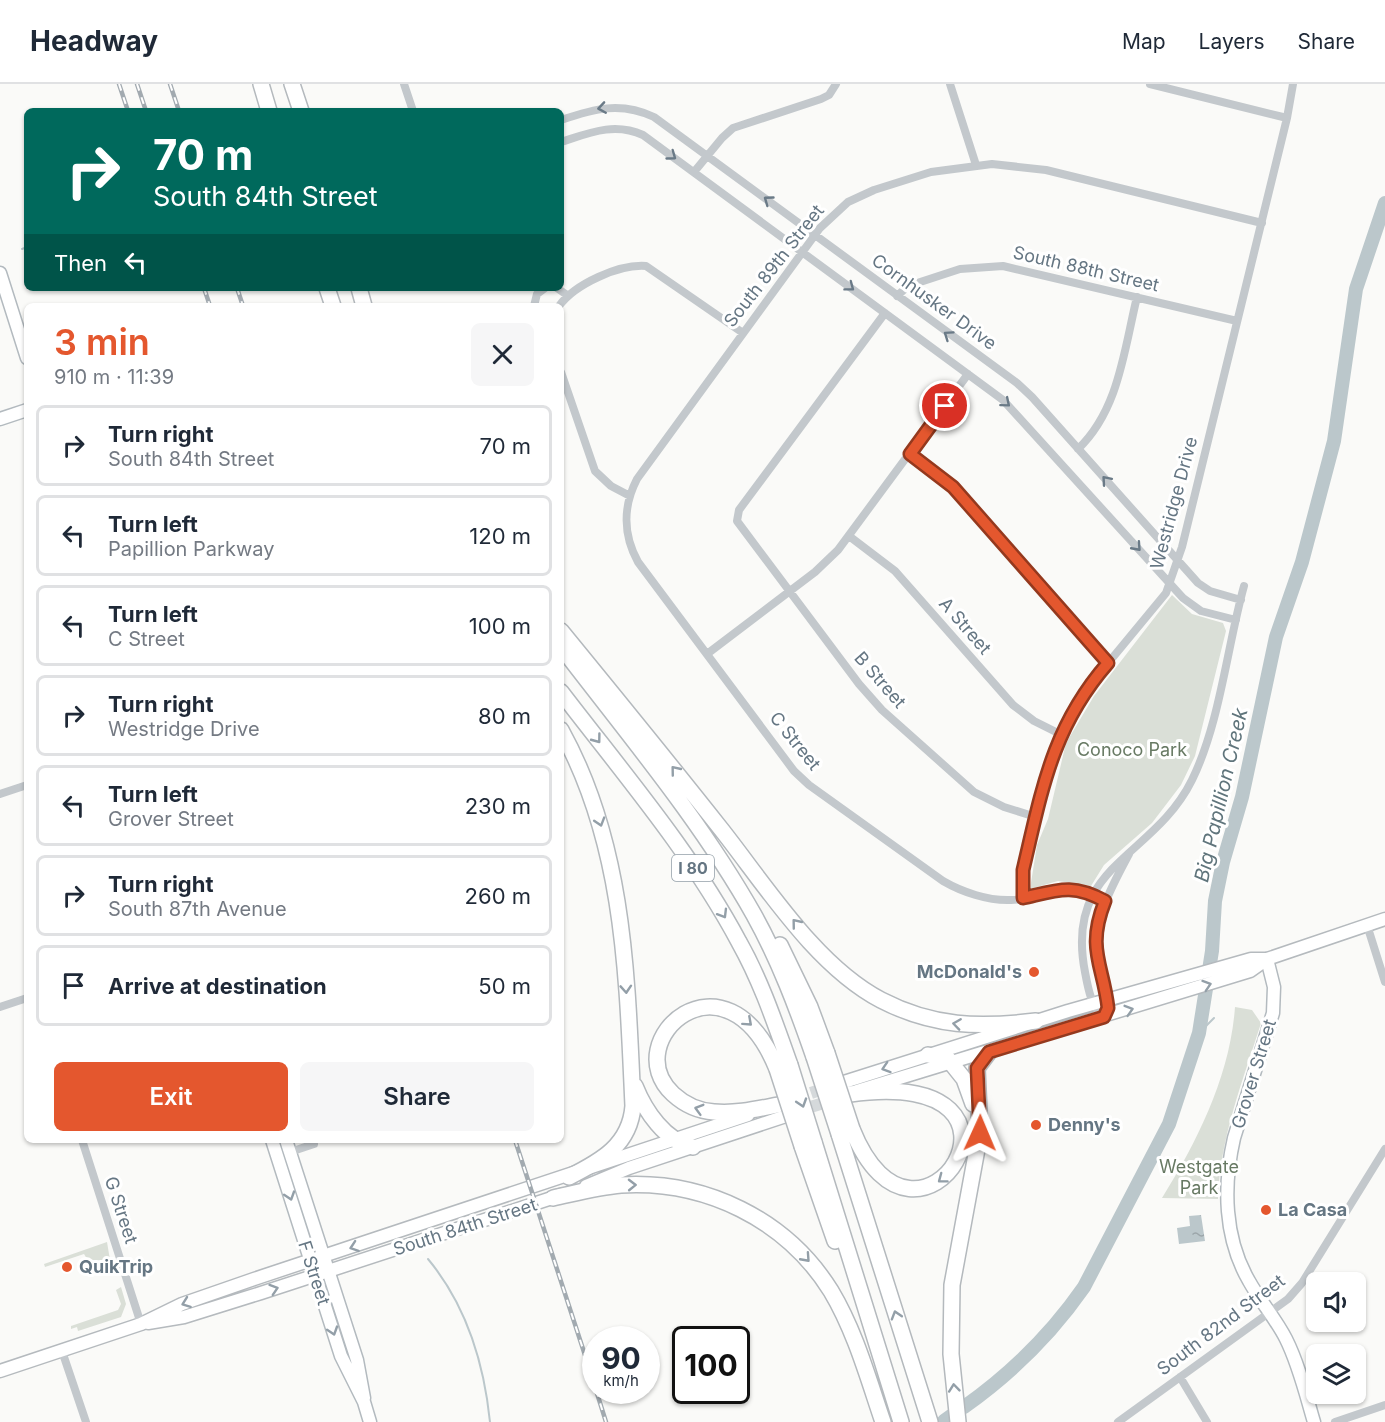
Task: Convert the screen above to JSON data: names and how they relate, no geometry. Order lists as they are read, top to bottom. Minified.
{"streets":{"highway":["I 80"],"main road":["Grover Street","South 84th Street","F Street"],"street":["South 89th Street","South 88th Street","Cornhusker Drive","Westridge Drive","A Street","B Street","C Street","G Street","South 82nd Street"]},"crossings":[["South 89th Street","Cornhusker Drive"],["South 89th Street","Westridge Drive"],["South 89th Street","C Street"],["South 88th Street","Cornhusker Drive"],["South 88th Street","Westridge Drive"],["Cornhusker Drive","Westridge Drive"],["Cornhusker Drive","B Street"],["Westridge Drive","A Street"],["Westridge Drive","B Street"],["Westridge Drive","C Street"],["Grover Street","South 82nd Street"],["G Street","South 84th Street"],["South 84th Street","F Street"]],"water":["Big Papillion Creek"],"parks":["Conoco Park","Westgate Park"],"places":["McDonald's","Denny's","La Casa","QuikTrip"],"page":{"header":"Headway","nav":["Map","Layers","Share"],"turn":["70 m","South 84th Street"],"then":"Then","heading":["3 min","910 m · 11:39"],"list":[{"name":"Turn right","note":"South 84th Street","value":"70 m"},{"name":"Turn left","note":"Papillion Parkway","value":"120 m"},{"name":"Turn left","note":"C Street","value":"100 m"},{"name":"Turn right","note":"Westridge Drive","value":"80 m"},{"name":"Turn left","note":"Grover Street","value":"230 m"},{"name":"Turn right","note":"South 87th Avenue","value":"260 m"},{"name":"Arrive at destination","value":"50 m"}],"buttons":["Exit","Share"],"speed":"90 km/h","limit":"100"}}
